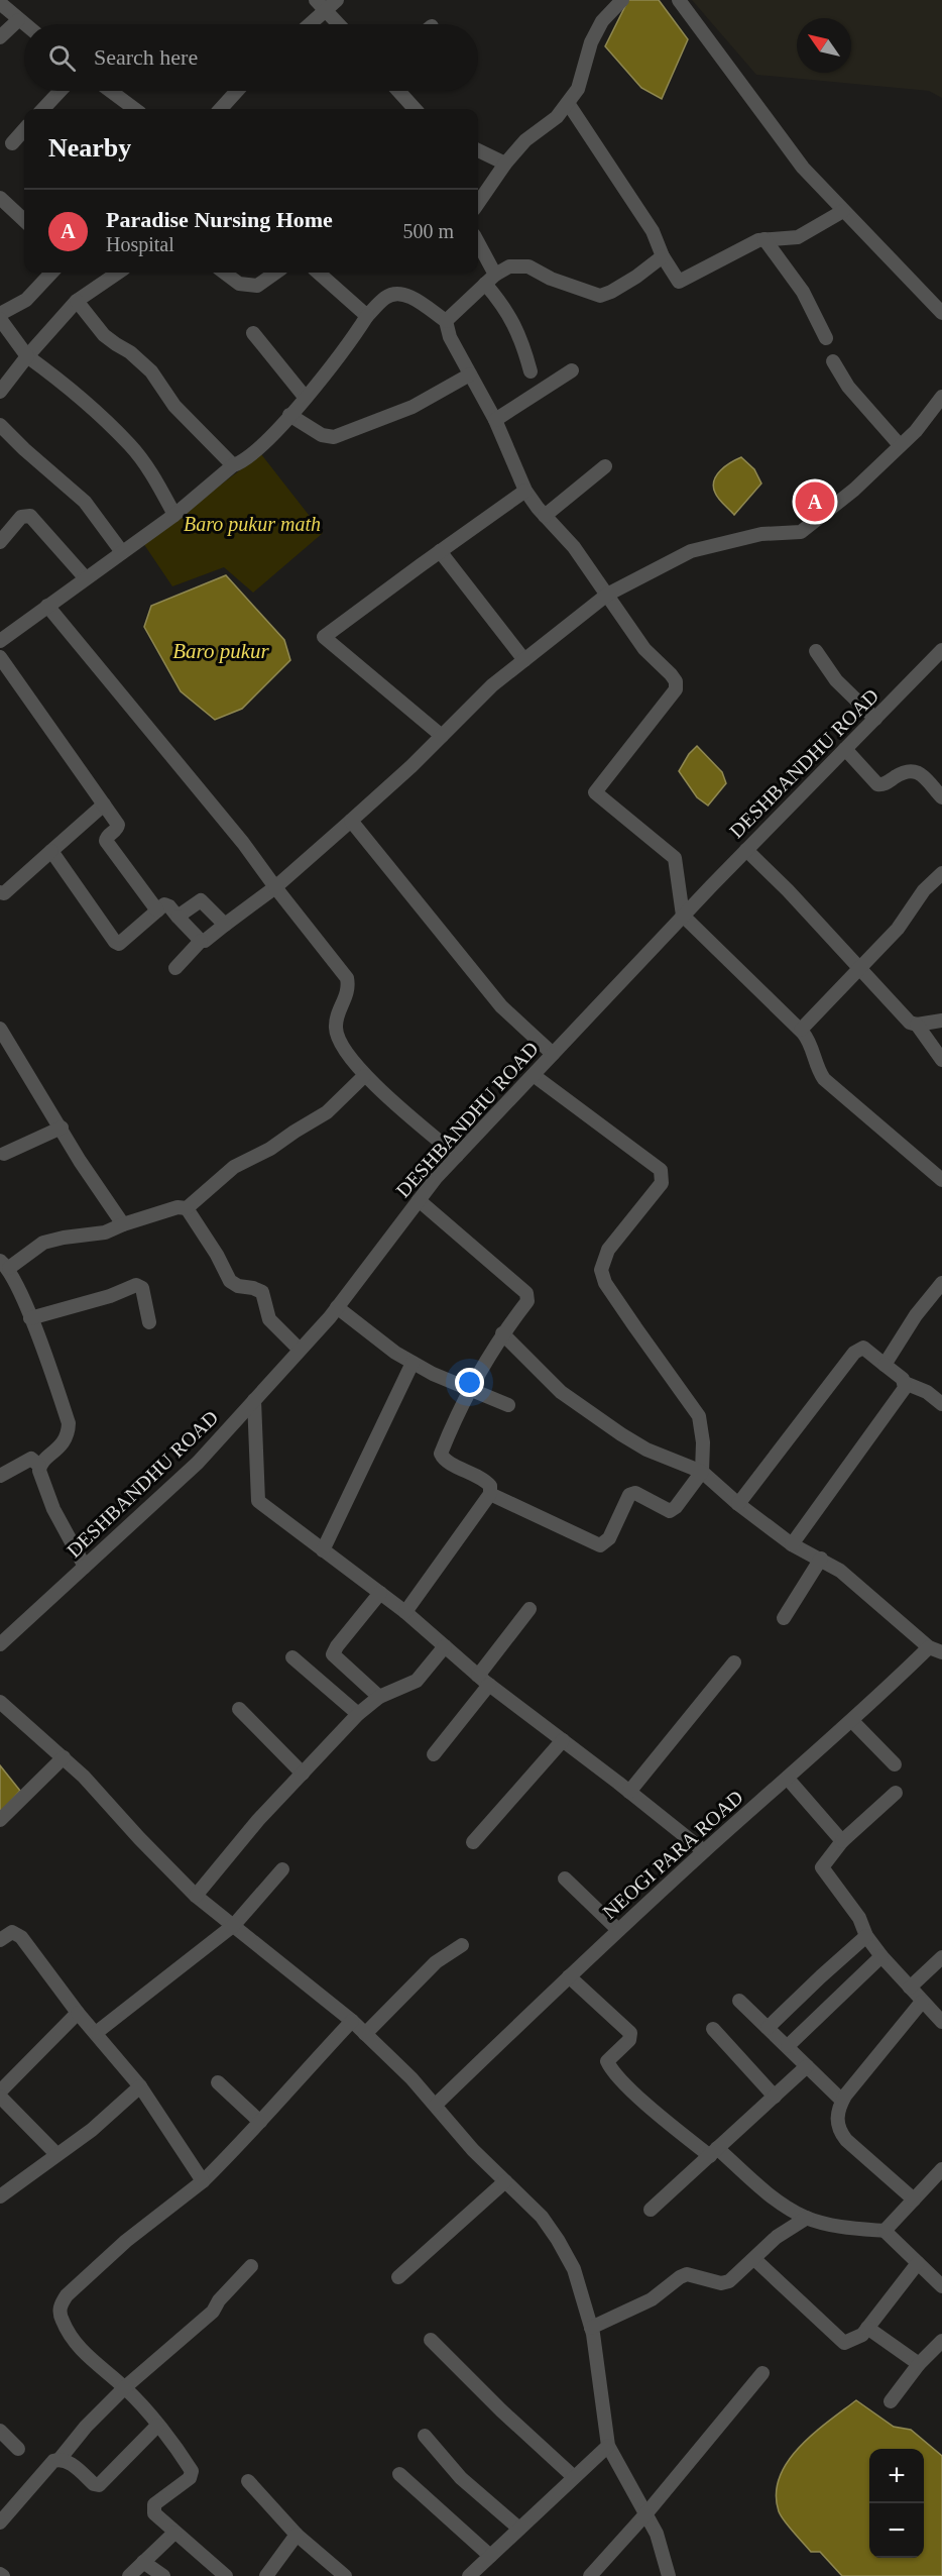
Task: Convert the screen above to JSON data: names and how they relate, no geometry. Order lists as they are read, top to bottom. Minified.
{"streets":{"street":["DESHBANDHU ROAD","NEOGI PARA ROAD"]},"water":["Baro pukur"],"parks":["Baro pukur math"],"north":"top left","page":{"search":"Search here","heading":"Nearby","list":[{"mark":"A","name":"Paradise Nursing Home","note":"Hospital","value":"500 m"}],"pins":"A","map_buttons":["+","−"]}}
